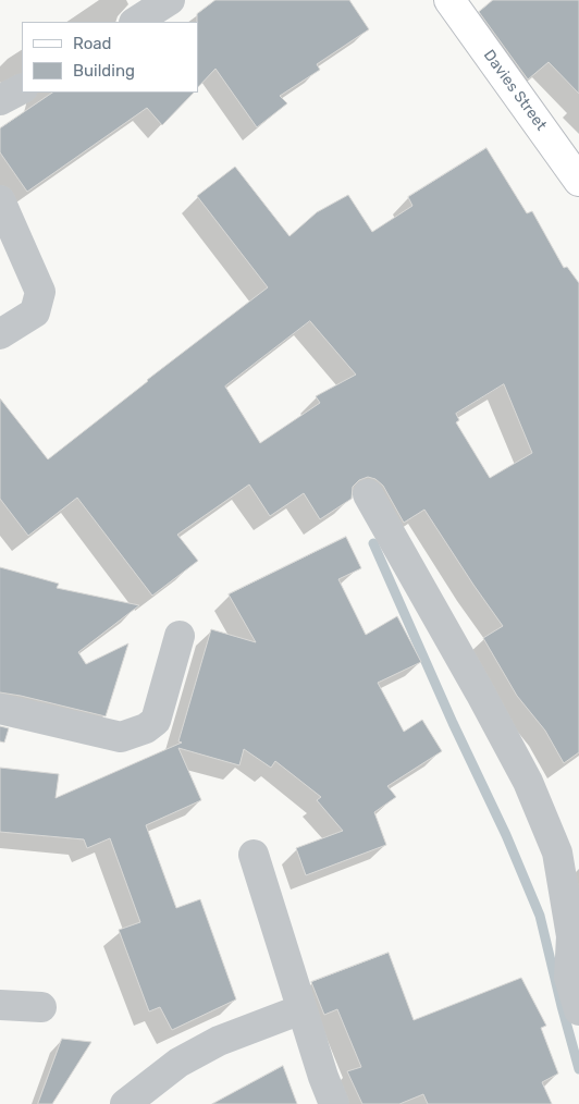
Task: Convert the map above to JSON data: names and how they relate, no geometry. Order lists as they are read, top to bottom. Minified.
{"streets":{"street":["Davies Street"]},"legend":["Road","Building"]}
